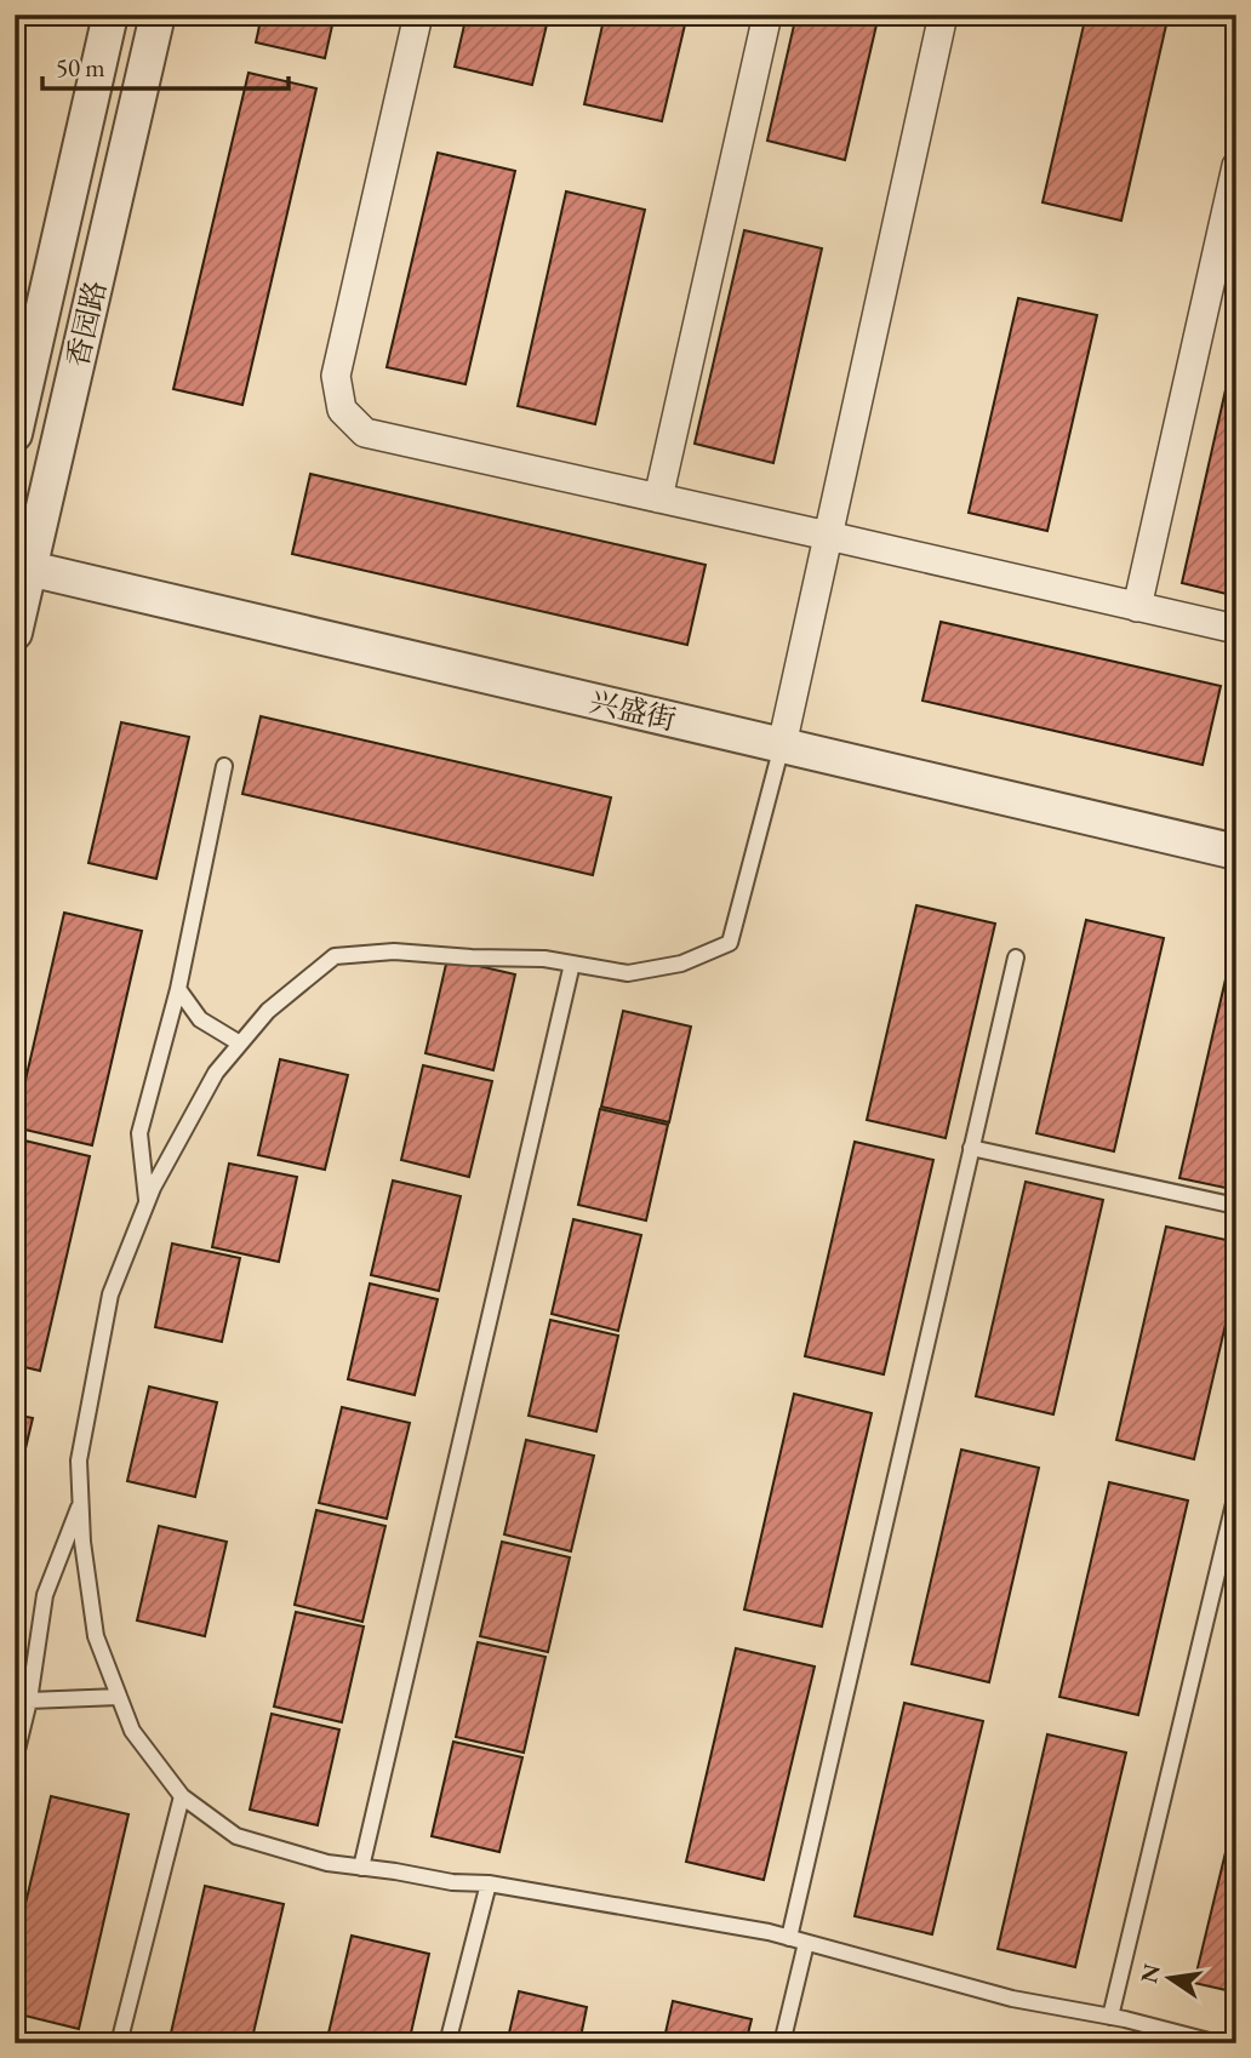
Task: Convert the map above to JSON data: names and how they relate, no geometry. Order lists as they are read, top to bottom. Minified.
{"streets":{"street":["香园路","兴盛街"]},"crossings":[["香园路","兴盛街"]],"scale_bar":"50 m","north":"left"}
